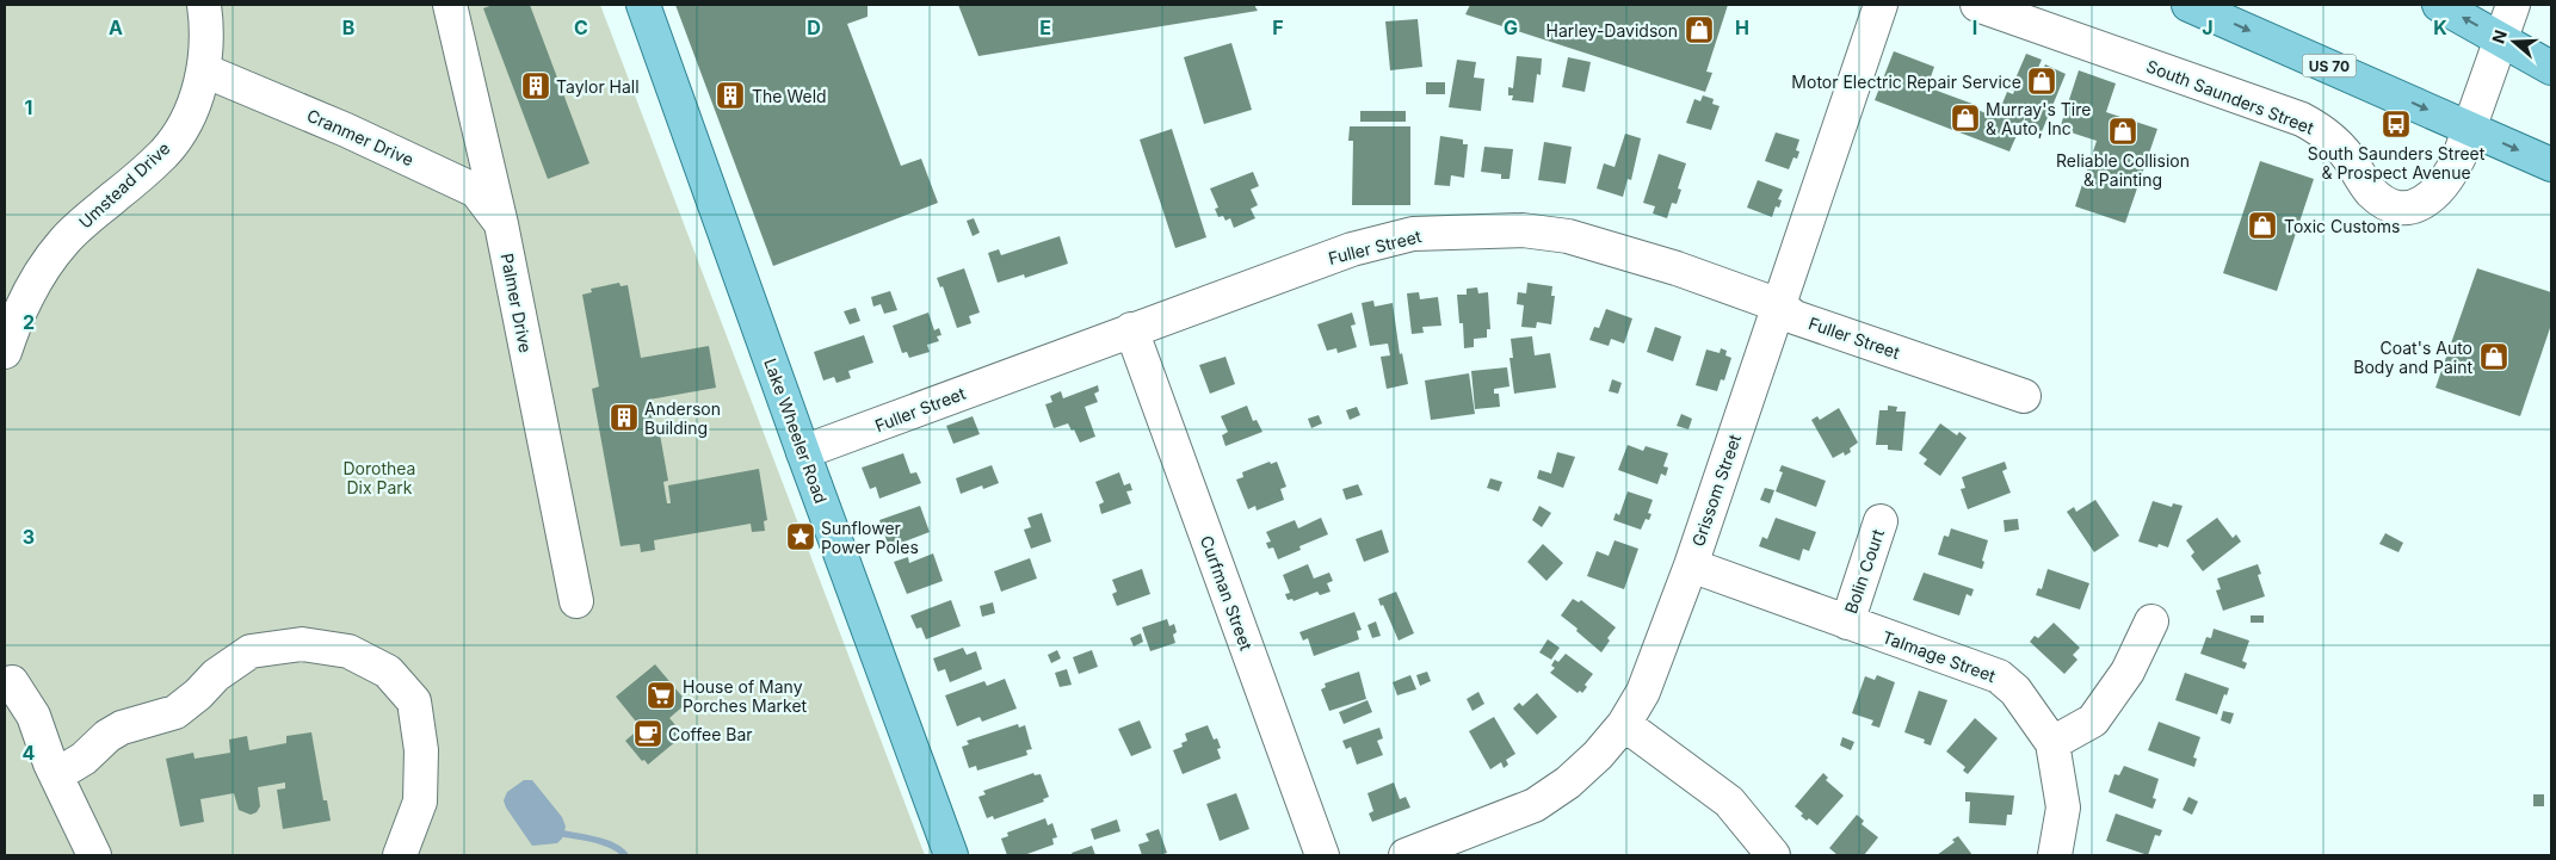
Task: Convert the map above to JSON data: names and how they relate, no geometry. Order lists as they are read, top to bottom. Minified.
{"streets":{"main road":["US 70","Lake Wheeler Road"],"street":["South Saunders Street","Cranmer Drive","Umstead Drive","Fuller Street","Palmer Drive","Grissom Street","Bolin Court","Curfman Street","Talmage Street"]},"crossings":[["US 70","South Saunders Street"],["Cranmer Drive","Umstead Drive"],["Cranmer Drive","Palmer Drive"],["Fuller Street","Lake Wheeler Road"],["Fuller Street","Grissom Street"],["Fuller Street","Curfman Street"],["Grissom Street","Talmage Street"],["Bolin Court","Talmage Street"]],"parks":["Dorothea Dix Park"],"places":{"shop":["Harley-Davidson","Motor Electric Repair Service","Murray's Tire & Auto, Inc","Reliable Collision & Painting","Toxic Customs","Coat's Auto Body and Paint"],"building":["Taylor Hall","The Weld","Anderson Building"],"bus stop":["South Saunders Street & Prospect Avenue"],"place":["Sunflower Power Poles"],"supermarket":["House of Many Porches Market"],"cafe":["Coffee Bar"]},"north":"left","grid":{"columns":["A","B","C","D","E","F","G","H","I","J","K"],"rows":["1","2","3","4"]}}
